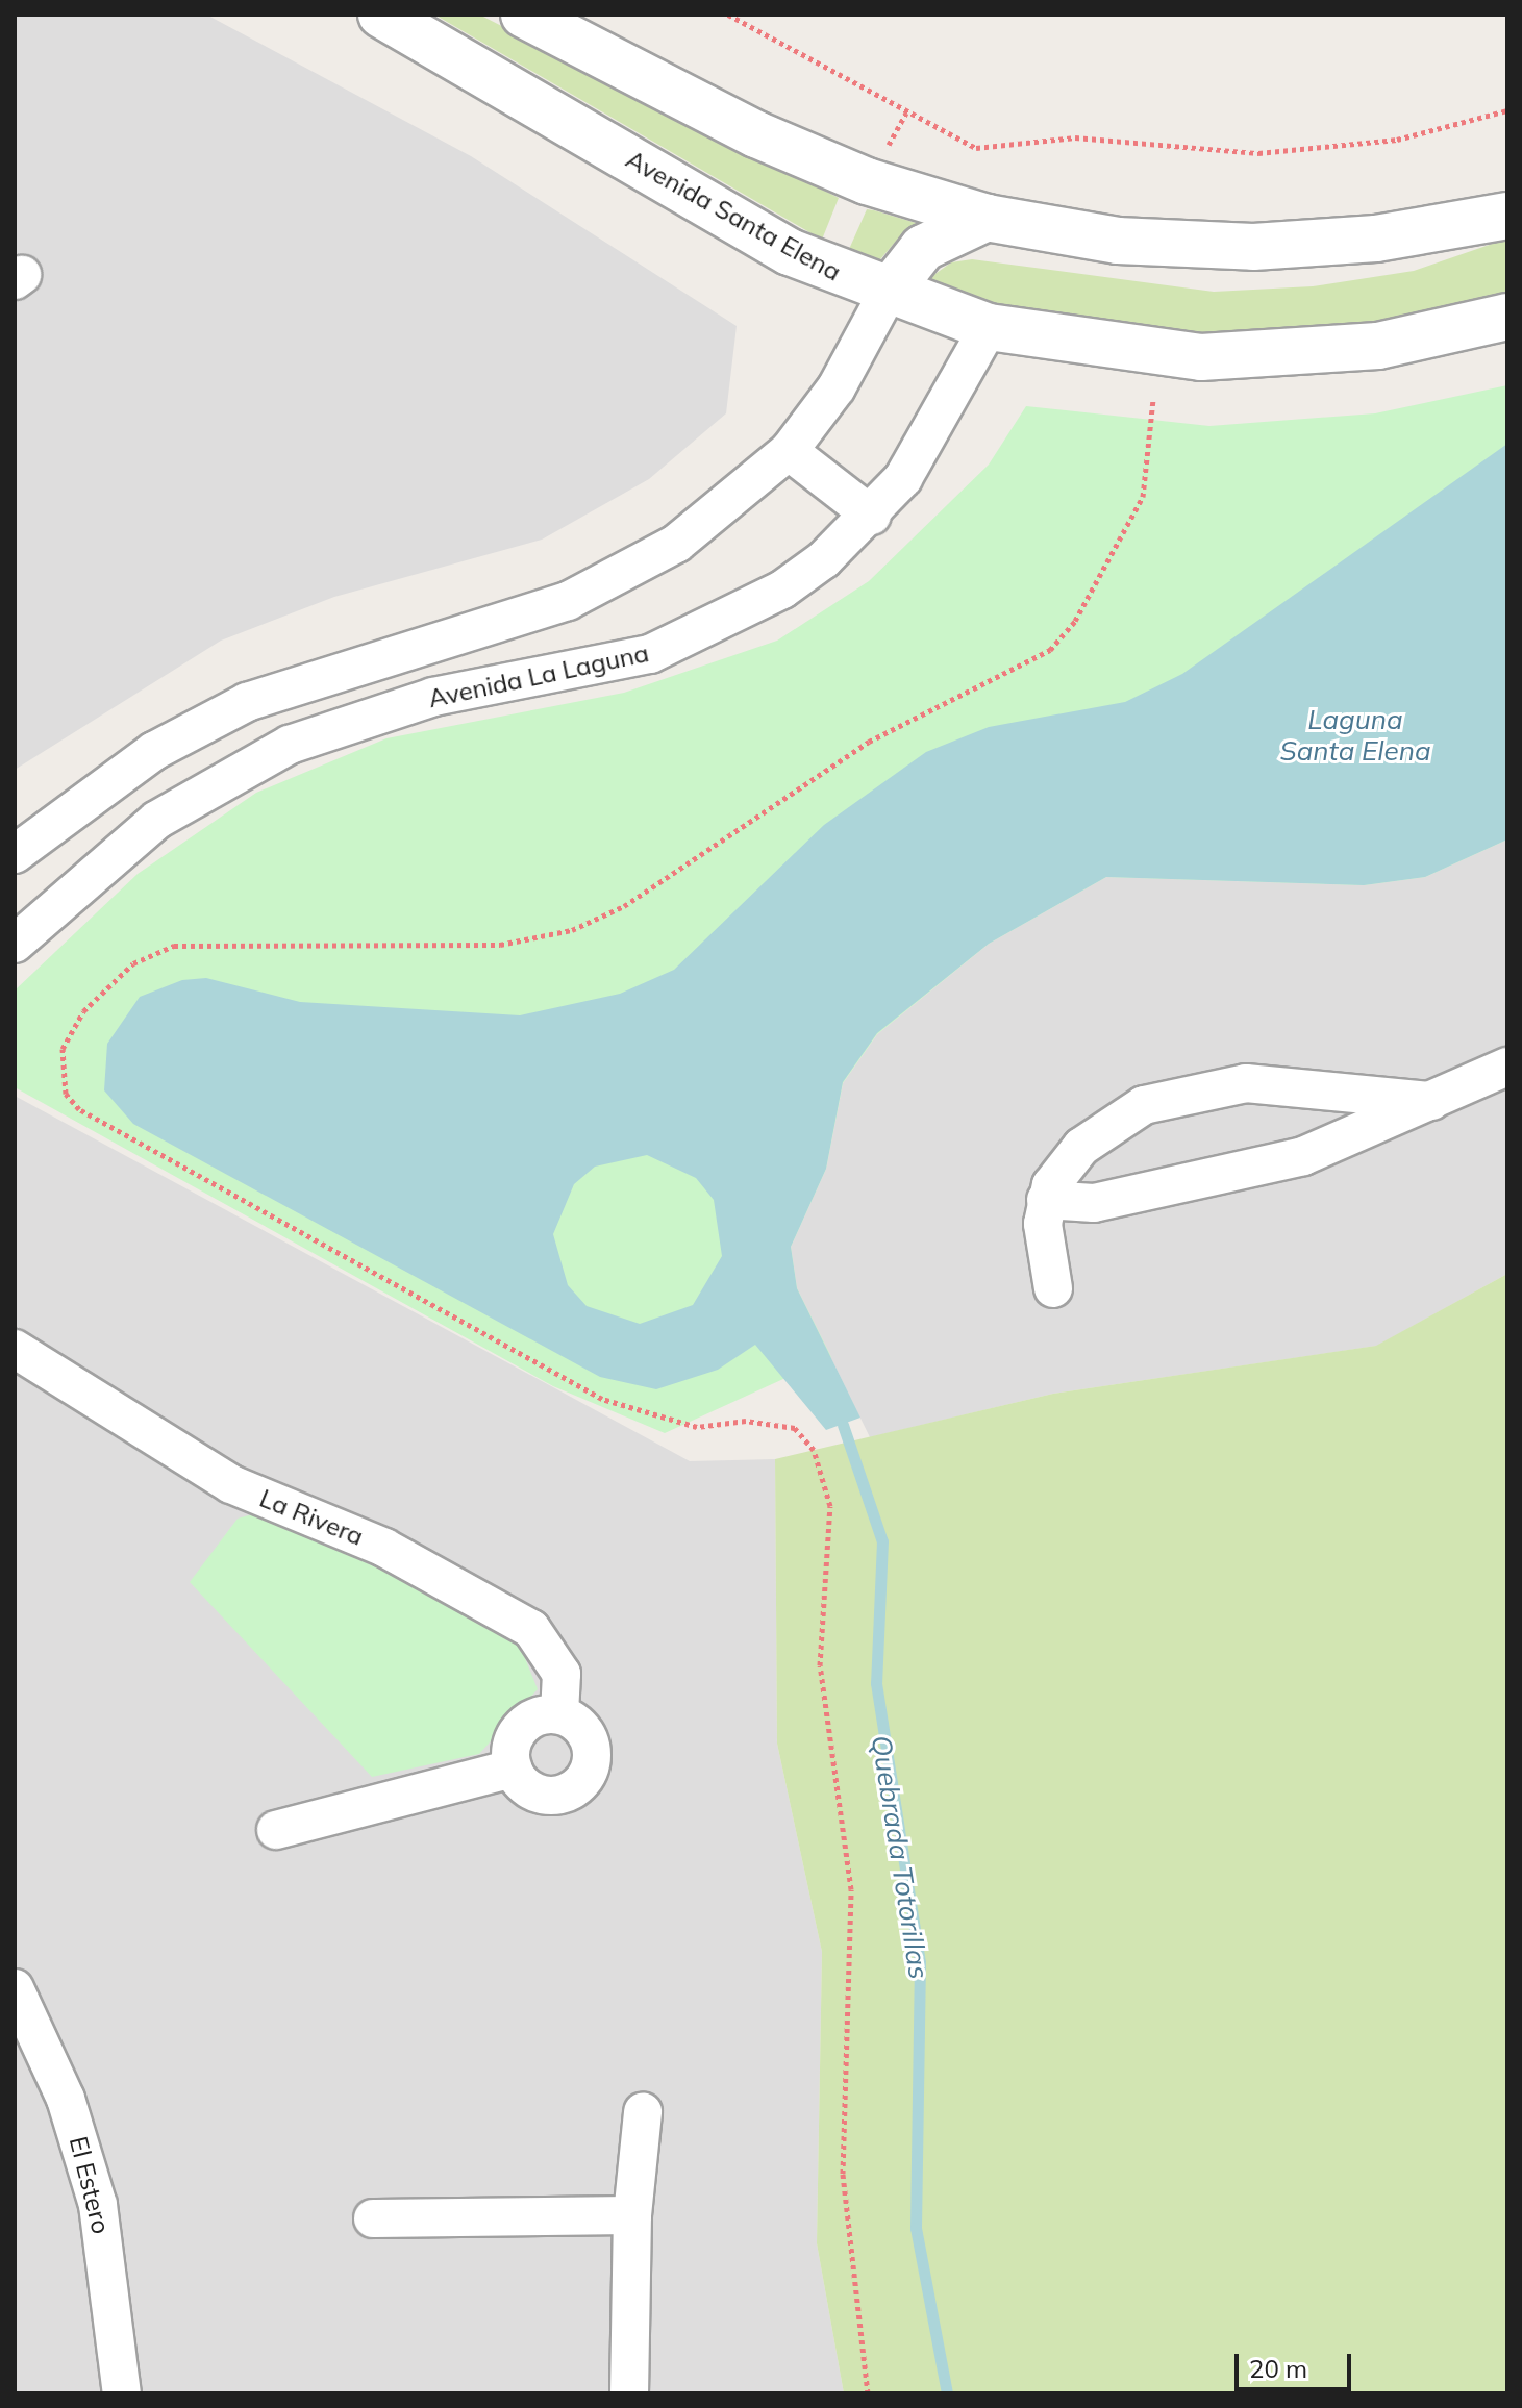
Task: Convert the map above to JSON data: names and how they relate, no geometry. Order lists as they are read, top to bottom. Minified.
{"streets":{"street":["Avenida Santa Elena","Avenida La Laguna","La Rivera","El Estero"]},"crossings":[["Avenida Santa Elena","Avenida La Laguna"]],"water":["Laguna Santa Elena","Quebrada Totorillas"],"scale_bar":"20 m"}
